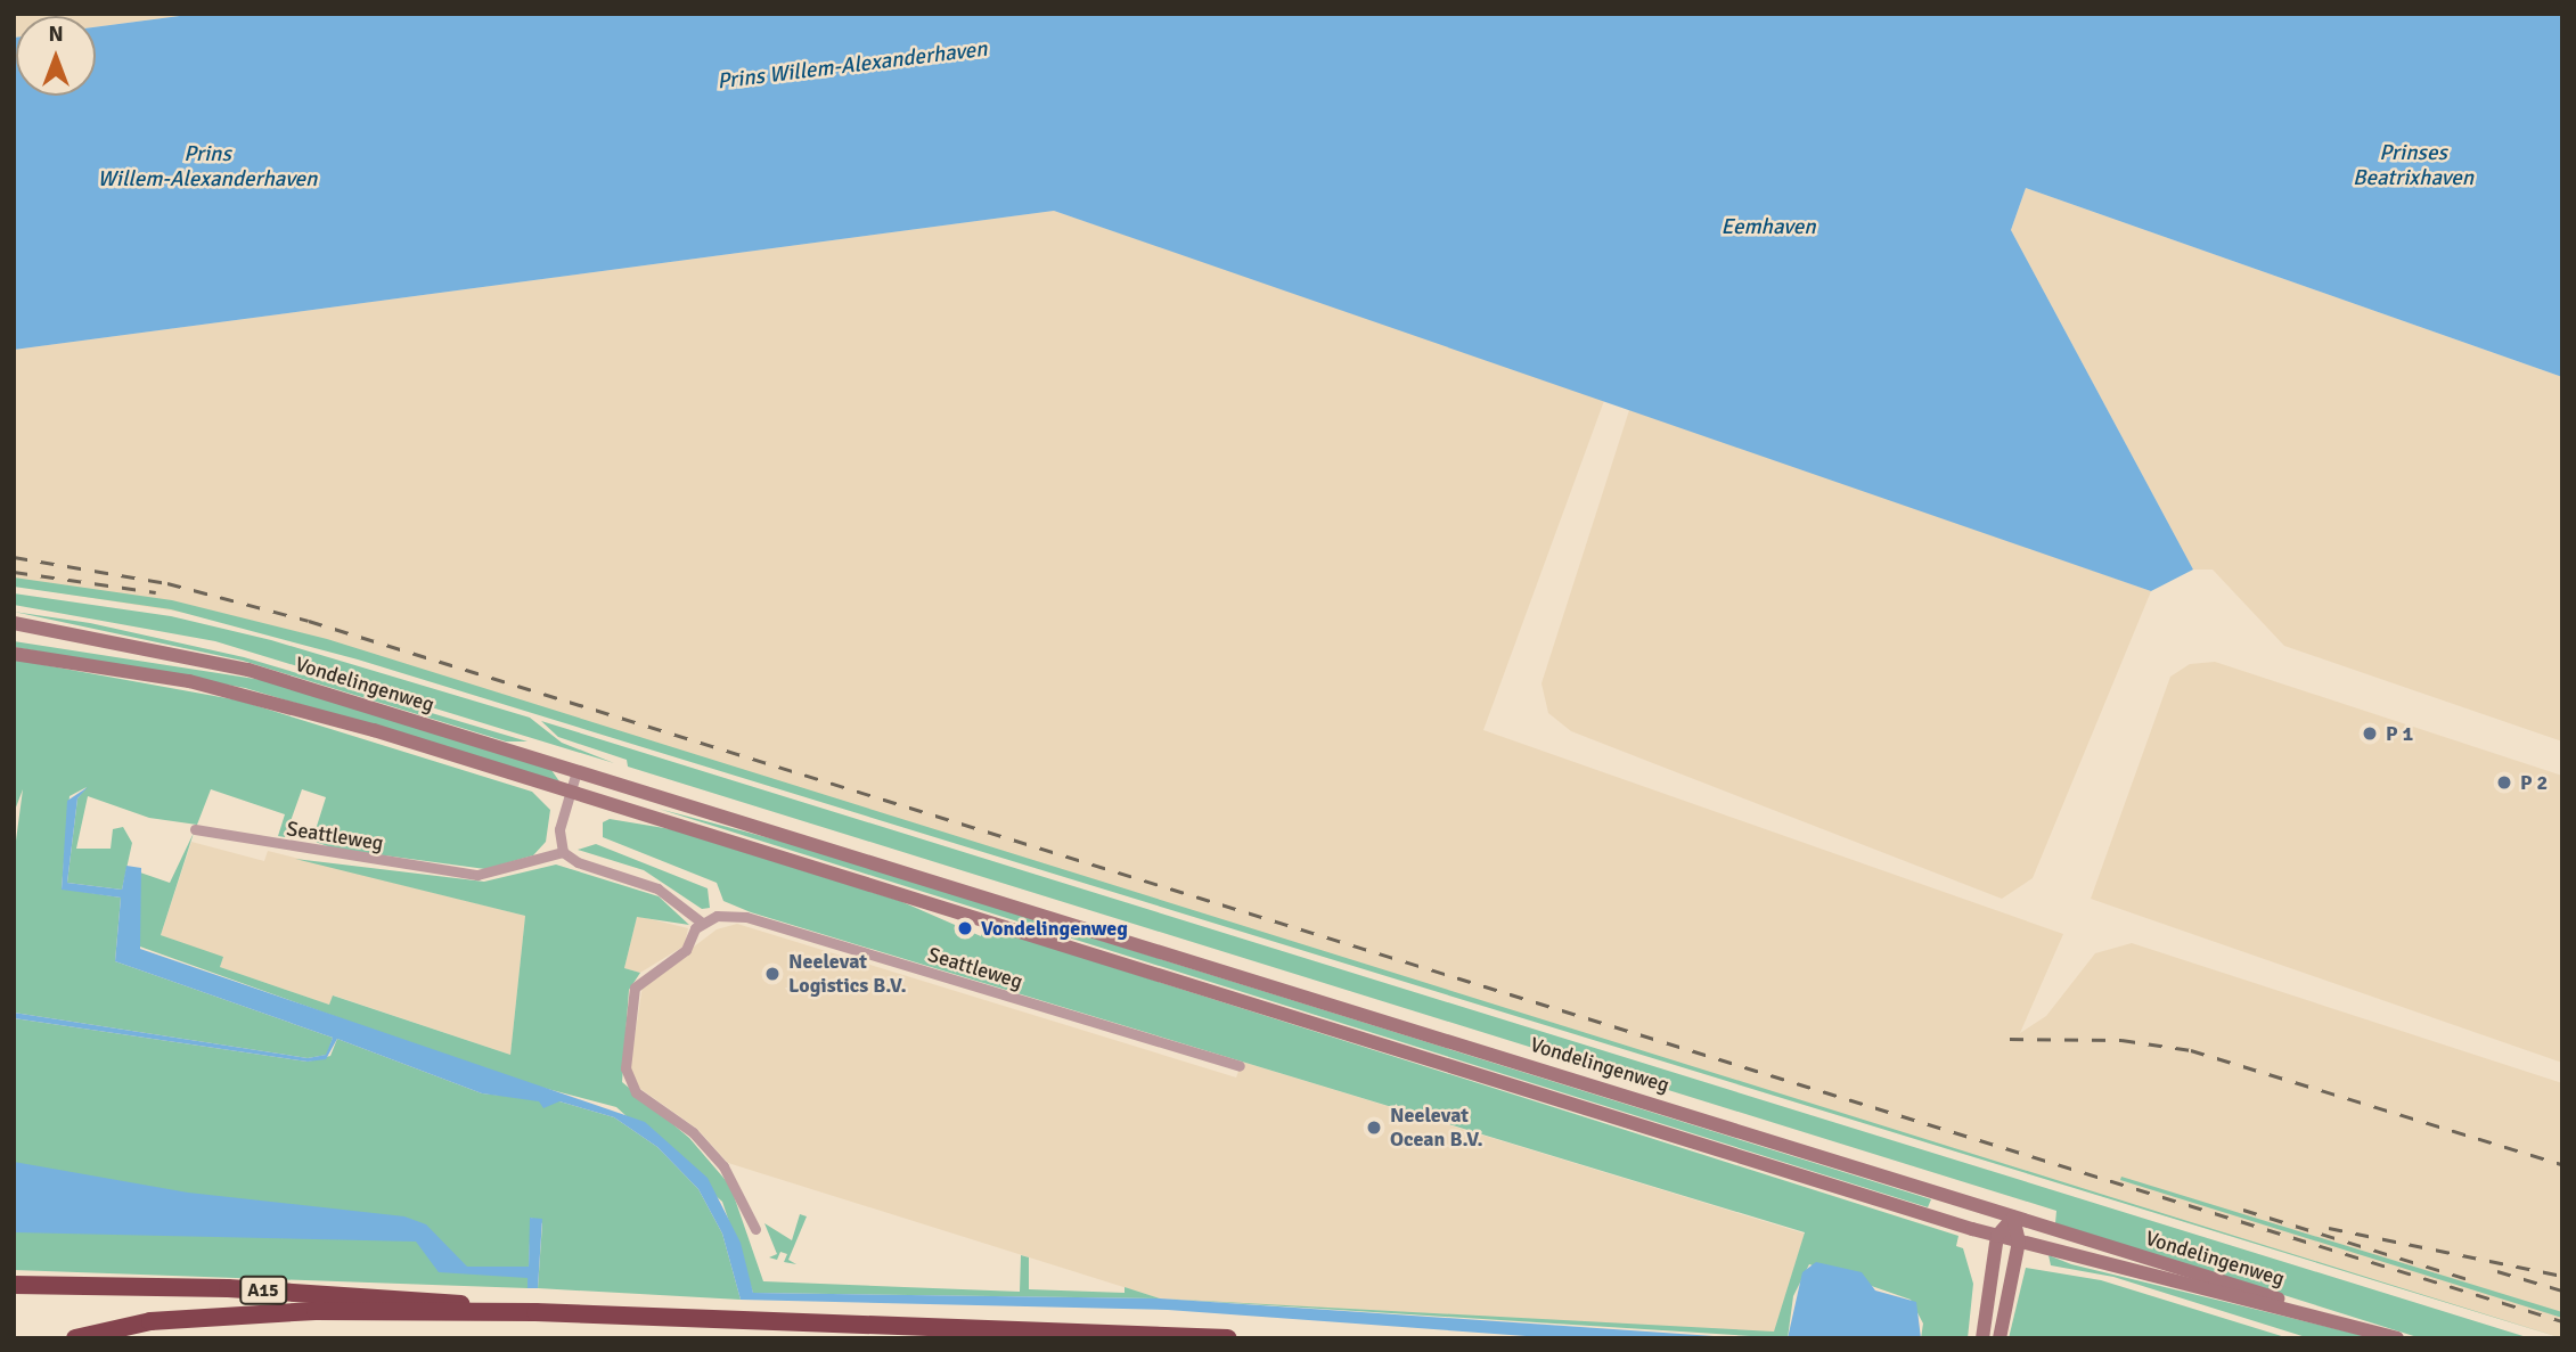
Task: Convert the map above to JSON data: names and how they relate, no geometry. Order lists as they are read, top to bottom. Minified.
{"streets":{"highway":["A15"],"main road":["Vondelingenweg"],"street":["Seattleweg"]},"water":["Prins Willem-Alexanderhaven","Prinses Beatrixhaven","Eemhaven"],"places":["P 1","P 2","Vondelingenweg","Neelevat Logistics B.V.","Neelevat Ocean B.V."],"north":"top"}
